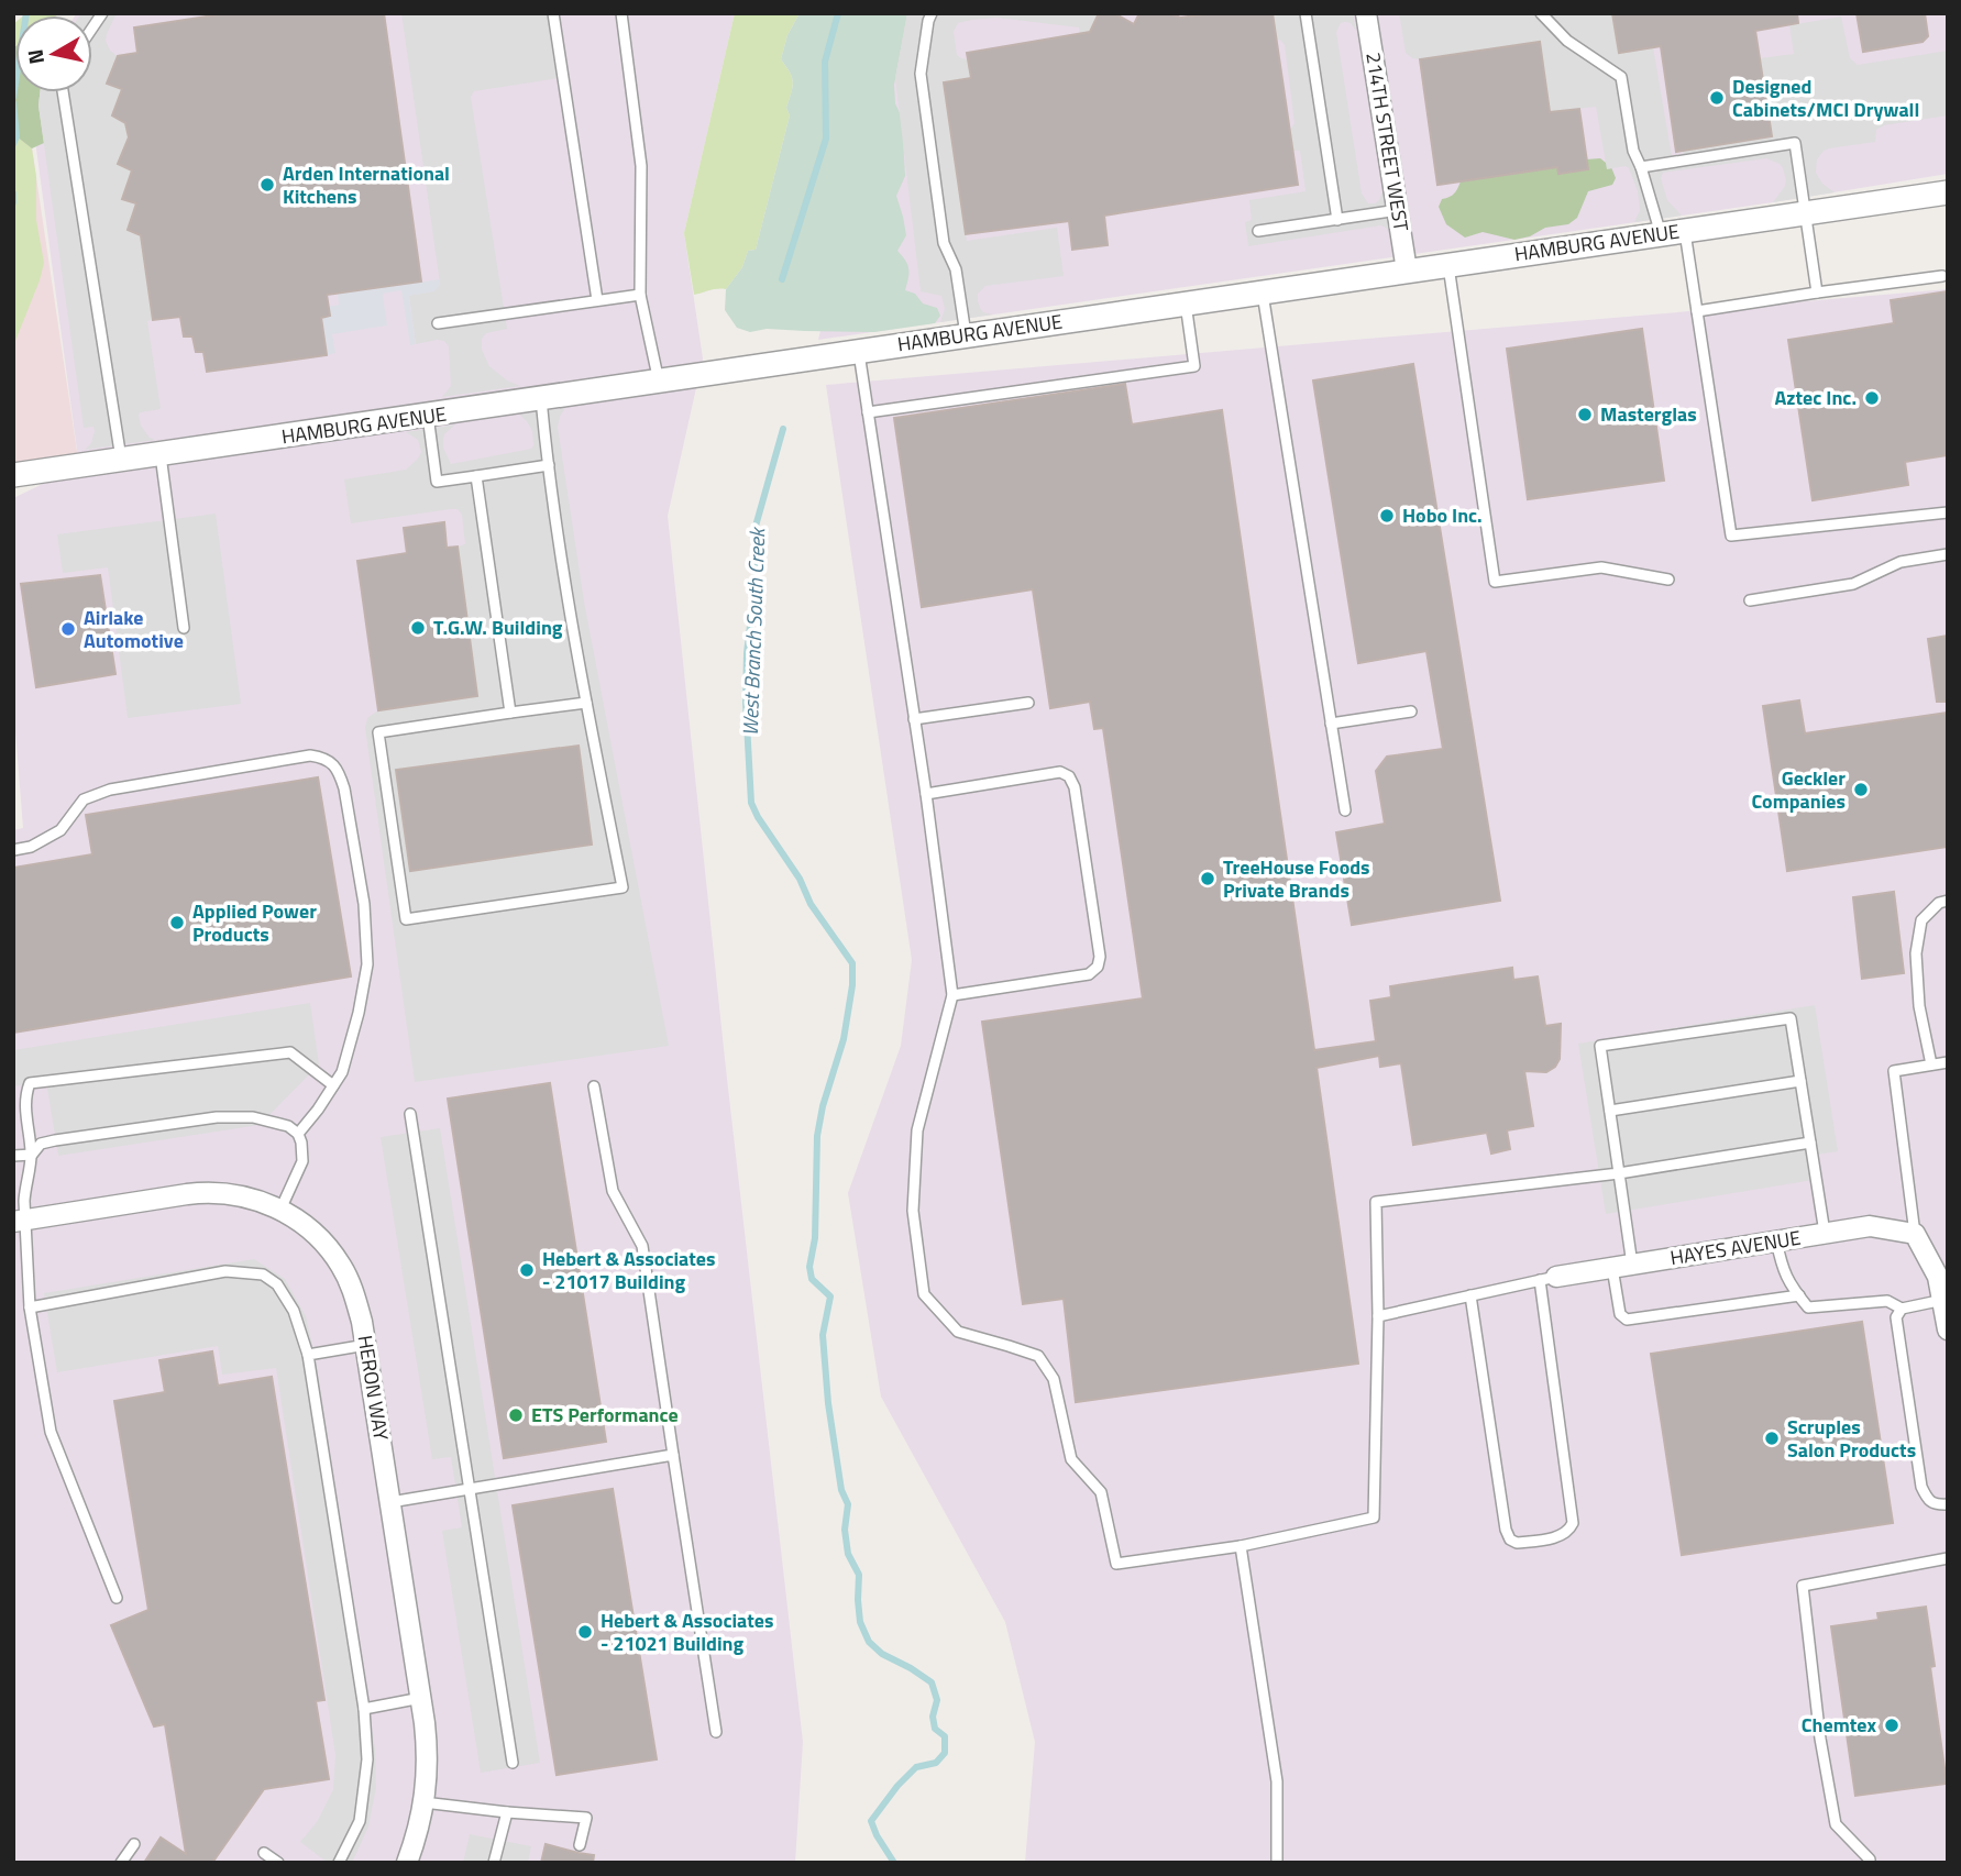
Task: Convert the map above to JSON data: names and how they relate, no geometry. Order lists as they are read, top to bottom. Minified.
{"streets":{"street":["214TH STREET WEST","HAMBURG AVENUE","HAYES AVENUE","HERON WAY"]},"crossings":[["214TH STREET WEST","HAMBURG AVENUE"]],"water":["West Branch South Creek"],"places":["Designed Cabinets/MCI Drywall","Arden International Kitchens","Aztec Inc.","Masterglas","Hobo Inc.","T.G.W. Building","Airlake Automotive","Geckler Companies","TreeHouse Foods Private Brands","Applied Power Products","Hebert & Associates - 21017 Building","ETS Performance","Scruples Salon Products","Hebert & Associates - 21021 Building","Chemtex"],"north":"left"}
